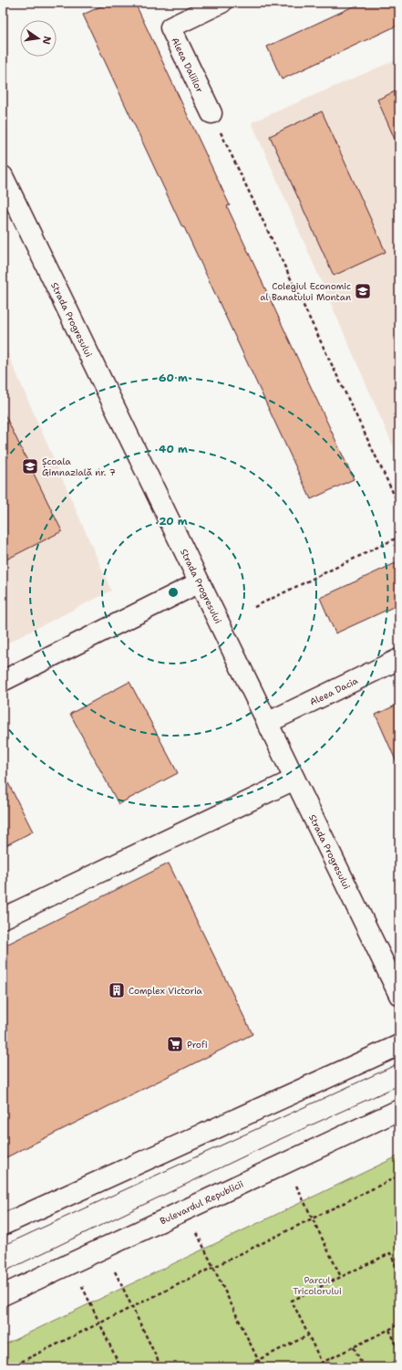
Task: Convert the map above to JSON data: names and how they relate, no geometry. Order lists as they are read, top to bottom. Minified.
{"streets":{"street":["Aleea Daliilor","Strada Progresului","Aleea Dacia","Bulevardul Republicii"]},"crossings":[["Strada Progresului","Aleea Dacia"]],"parks":["Parcul Tricolorului"],"places":{"school or university":["Colegiul Economic al Banatului Montan","Școala Gimnazială nr. 7"],"building":["Complex Victoria"],"supermarket":["Profi"]},"north":"right","rings":["60 m","40 m","20 m"]}
